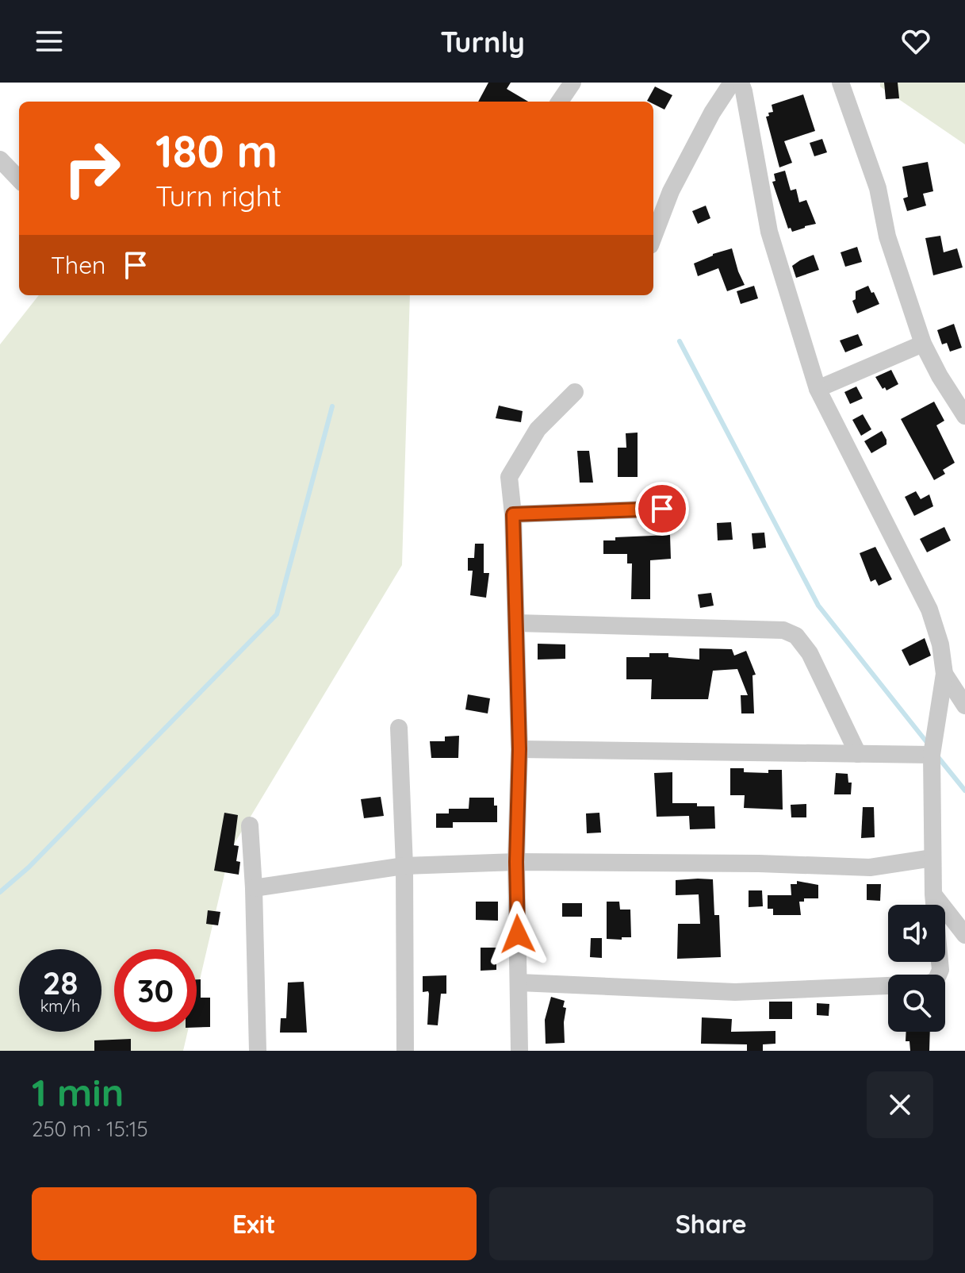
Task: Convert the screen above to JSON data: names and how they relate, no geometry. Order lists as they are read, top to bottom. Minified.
{"page":{"header":"Turnly","turn":["180 m","Turn right"],"then":"Then","speed":"28 km/h","limit":"30","heading":["1 min","250 m · 15:15"],"buttons":["Exit","Share"]}}
